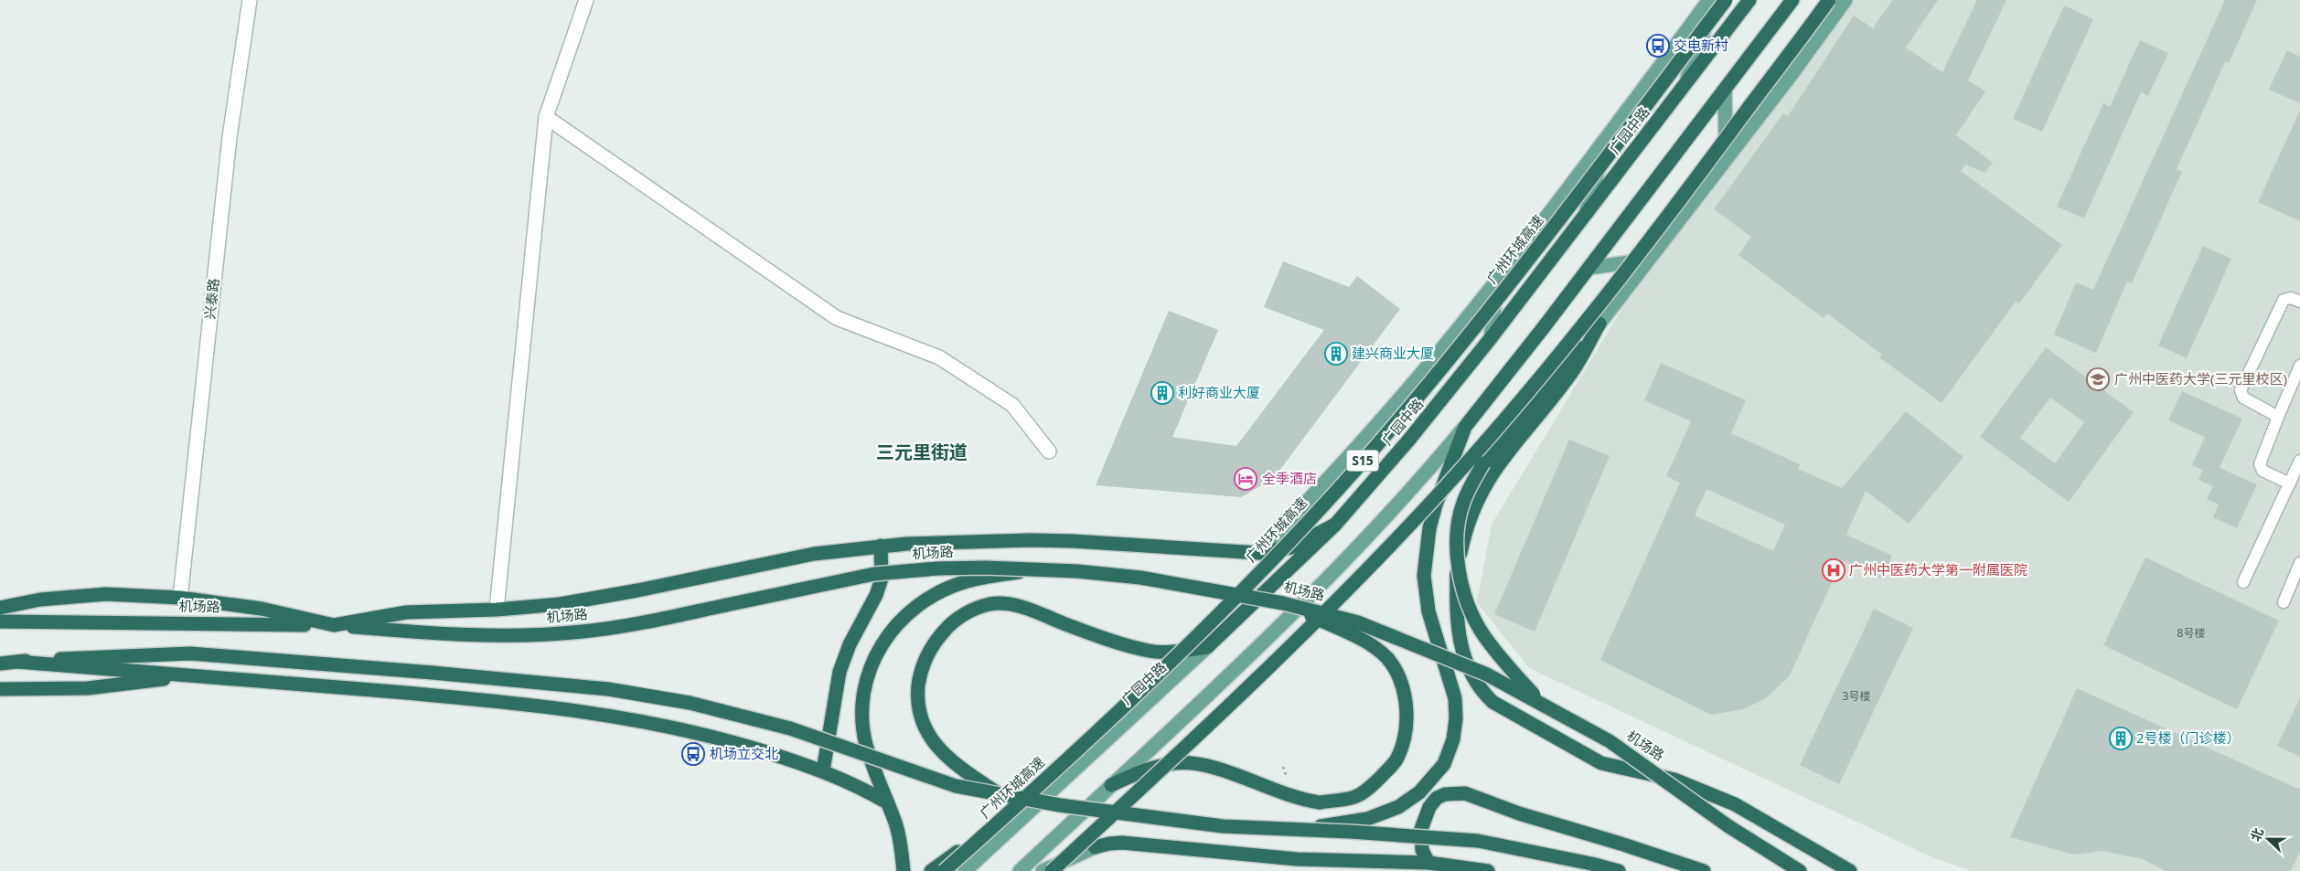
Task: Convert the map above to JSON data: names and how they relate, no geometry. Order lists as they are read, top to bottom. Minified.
{"streets":{"highway":["广园中路","广州环城高速","S15","机场路"],"street":["兴泰路"]},"districts":["三元里街道"],"places":{"bus stop":["交电新村","机场立交北"],"building":["建兴商业大厦","利好商业大厦","2号楼（门诊楼）"],"school or university":["广州中医药大学(三元里校区)"],"hotel":["全季酒店"],"hospital":["广州中医药大学第一附属医院"]},"house_numbers":["8号楼","3号楼"],"north":"left"}
